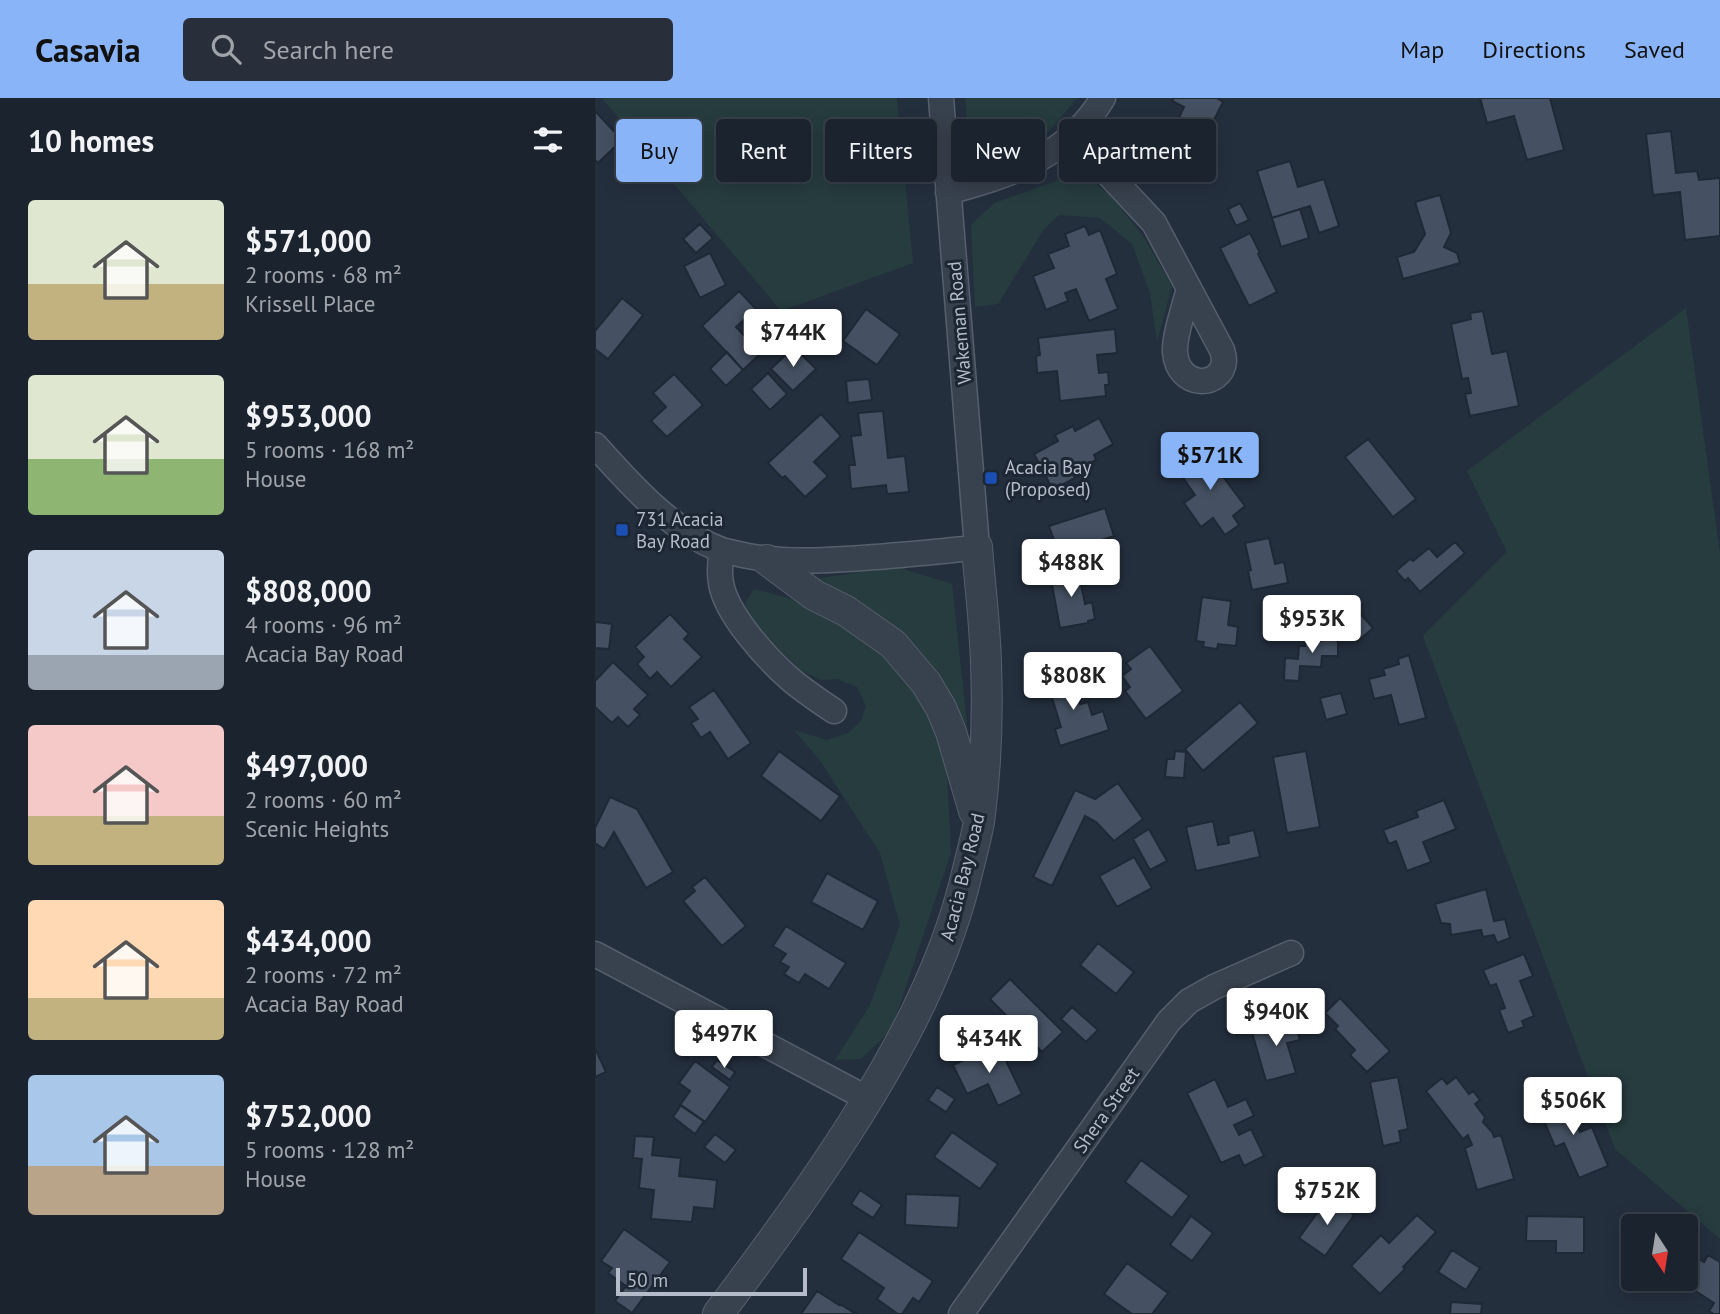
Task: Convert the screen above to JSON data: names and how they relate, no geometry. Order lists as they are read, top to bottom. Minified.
{"streets":{"street":["Wakeman Road","Acacia Bay Road","Shera Street"]},"crossings":[["Wakeman Road","Acacia Bay Road"]],"places":{"transit":["Acacia Bay (Proposed)","731 Acacia Bay Road"]},"scale_bar":"50 m","north":"bottom","page":{"header":"Casavia","search":"Search here","nav":["Map","Directions","Saved"],"heading":"10 homes","chip":["Buy","Rent","Filters","New","Apartment"],"list":[{"name":"$571,000","note":"2 rooms · 68 m² · Krissell Place"},{"name":"$953,000","note":"5 rooms · 168 m² · House"},{"name":"$808,000","note":"4 rooms · 96 m² · Acacia Bay Road"},{"name":"$497,000","note":"2 rooms · 60 m² · Scenic Heights"},{"name":"$434,000","note":"2 rooms · 72 m² · Acacia Bay Road"},{"name":"$752,000","note":"5 rooms · 128 m² · House"}],"price":["$744K","$571K","$488K","$953K","$808K","$940K","$497K","$434K","$506K","$752K"],"scale":"50 m"}}
